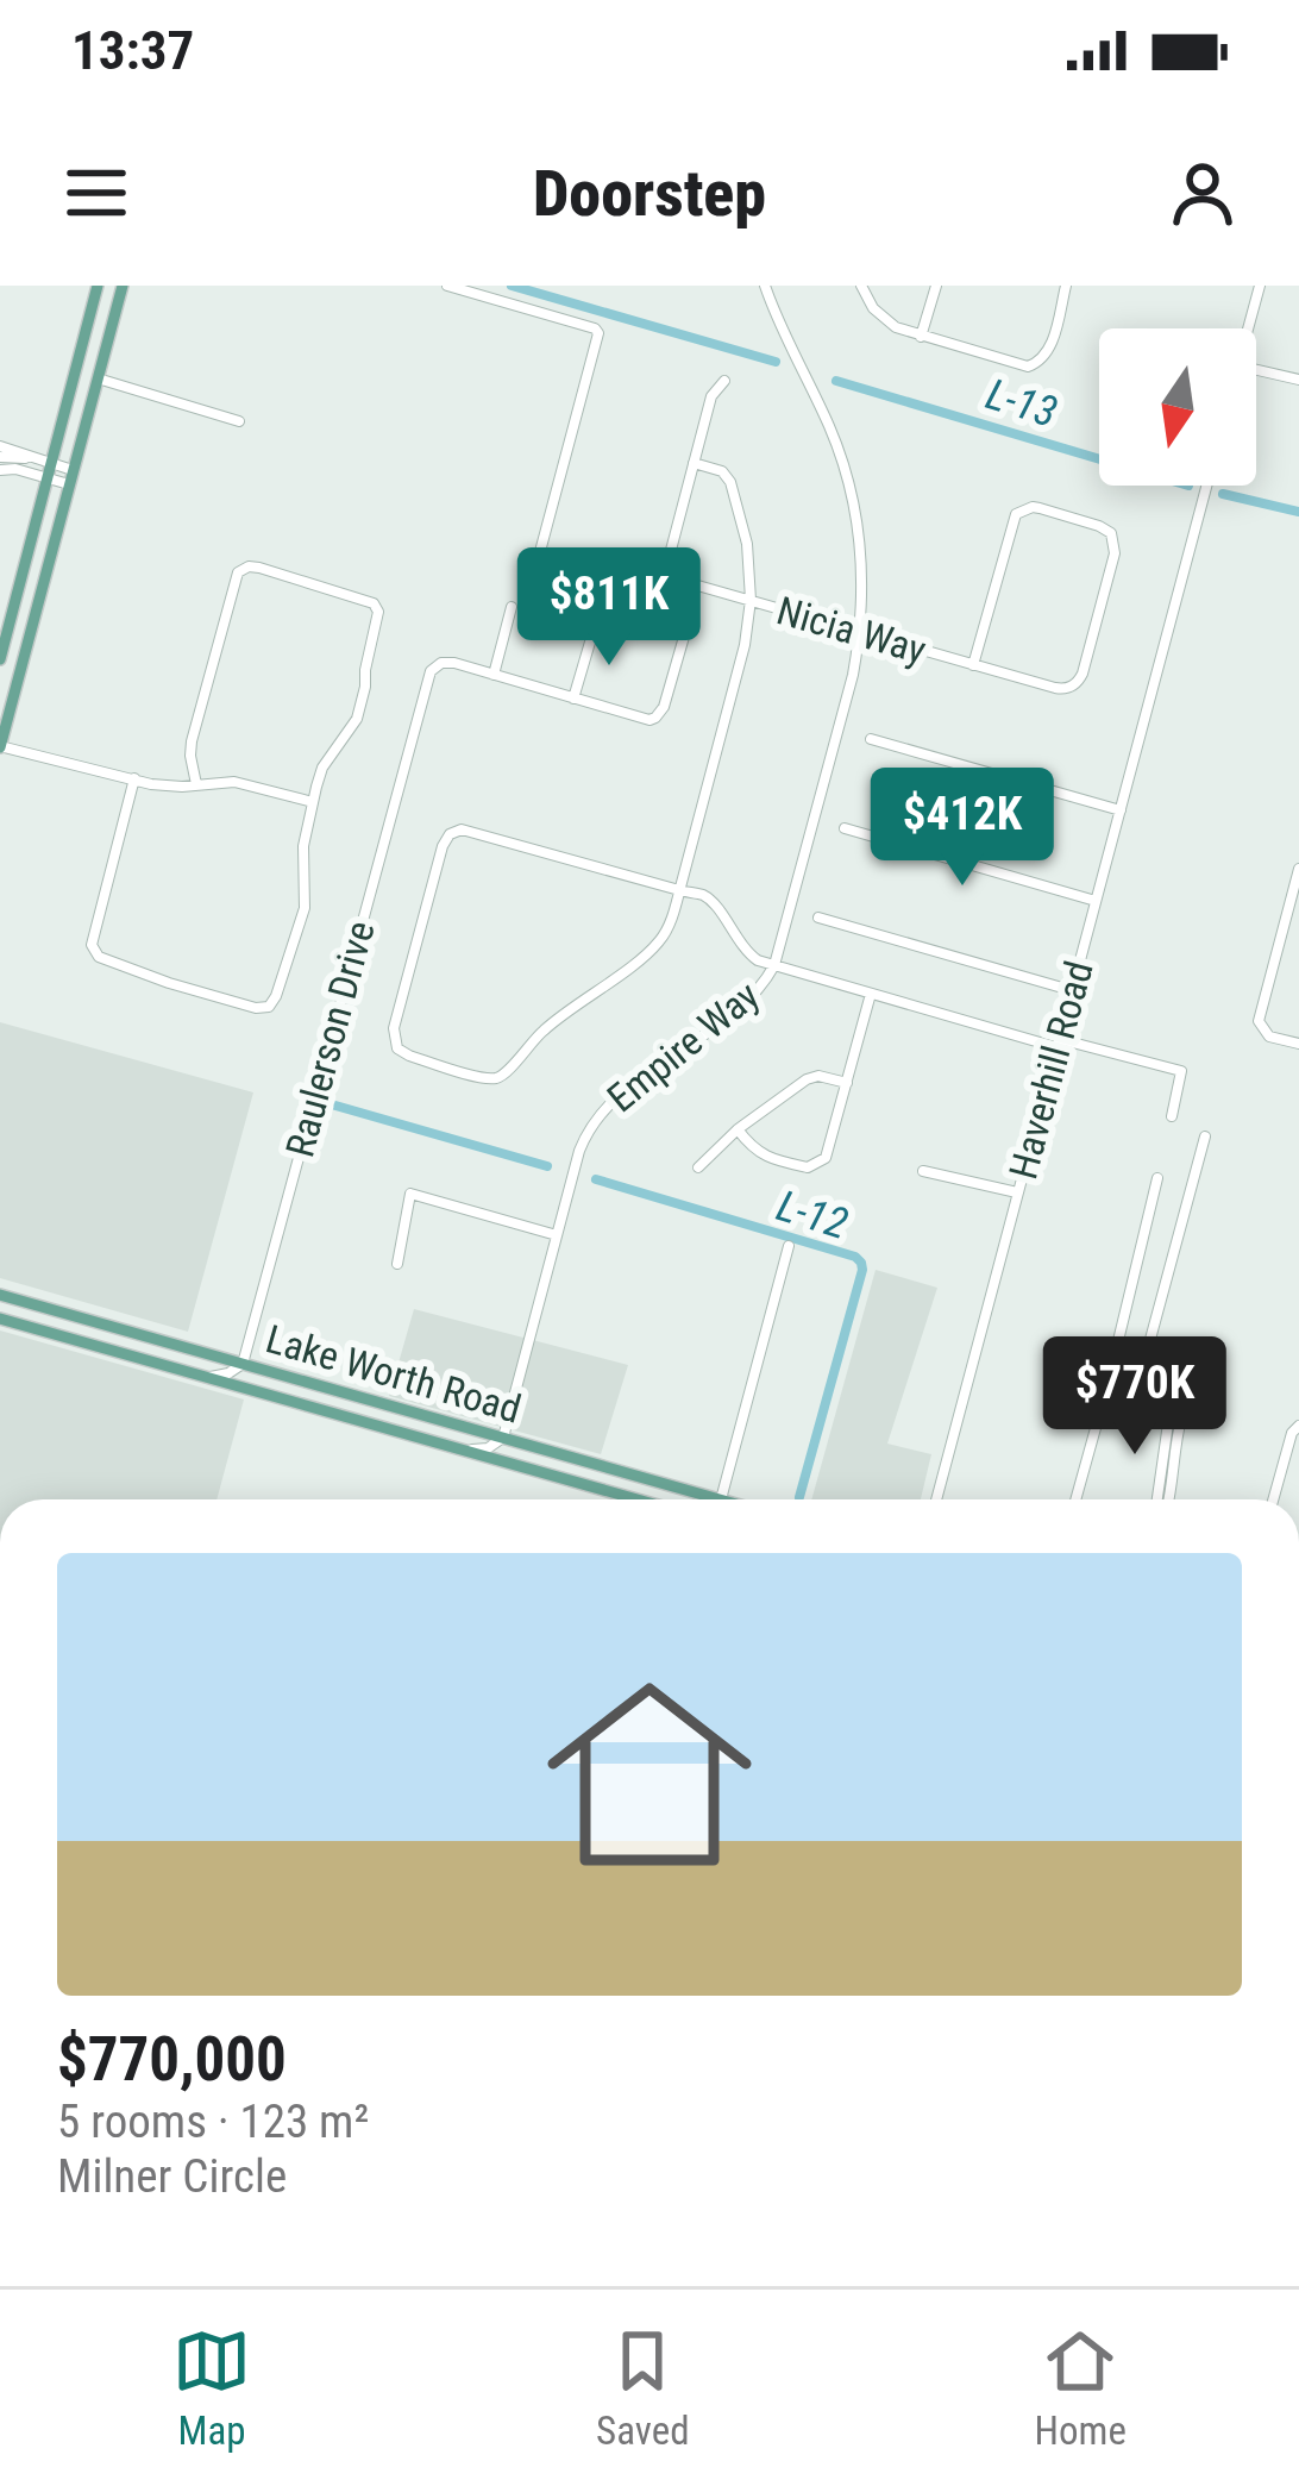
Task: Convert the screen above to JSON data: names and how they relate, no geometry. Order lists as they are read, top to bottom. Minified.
{"streets":{"main road":["Lake Worth Road"],"street":["Nicia Way","Raulerson Drive","Empire Way","Haverhill Road"]},"crossings":[["Nicia Way","Empire Way"],["Raulerson Drive","Lake Worth Road"],["Empire Way","Lake Worth Road"]],"water":["L-13","L-12"],"north":"bottom","page":{"status":"13:37","header":"Doorstep","price":["$811K","$412K","$770K"],"list":[{"name":"$770,000","note":"5 rooms · 123 m² · Milner Circle"}],"tabs":["Map","Saved","Home"]}}
